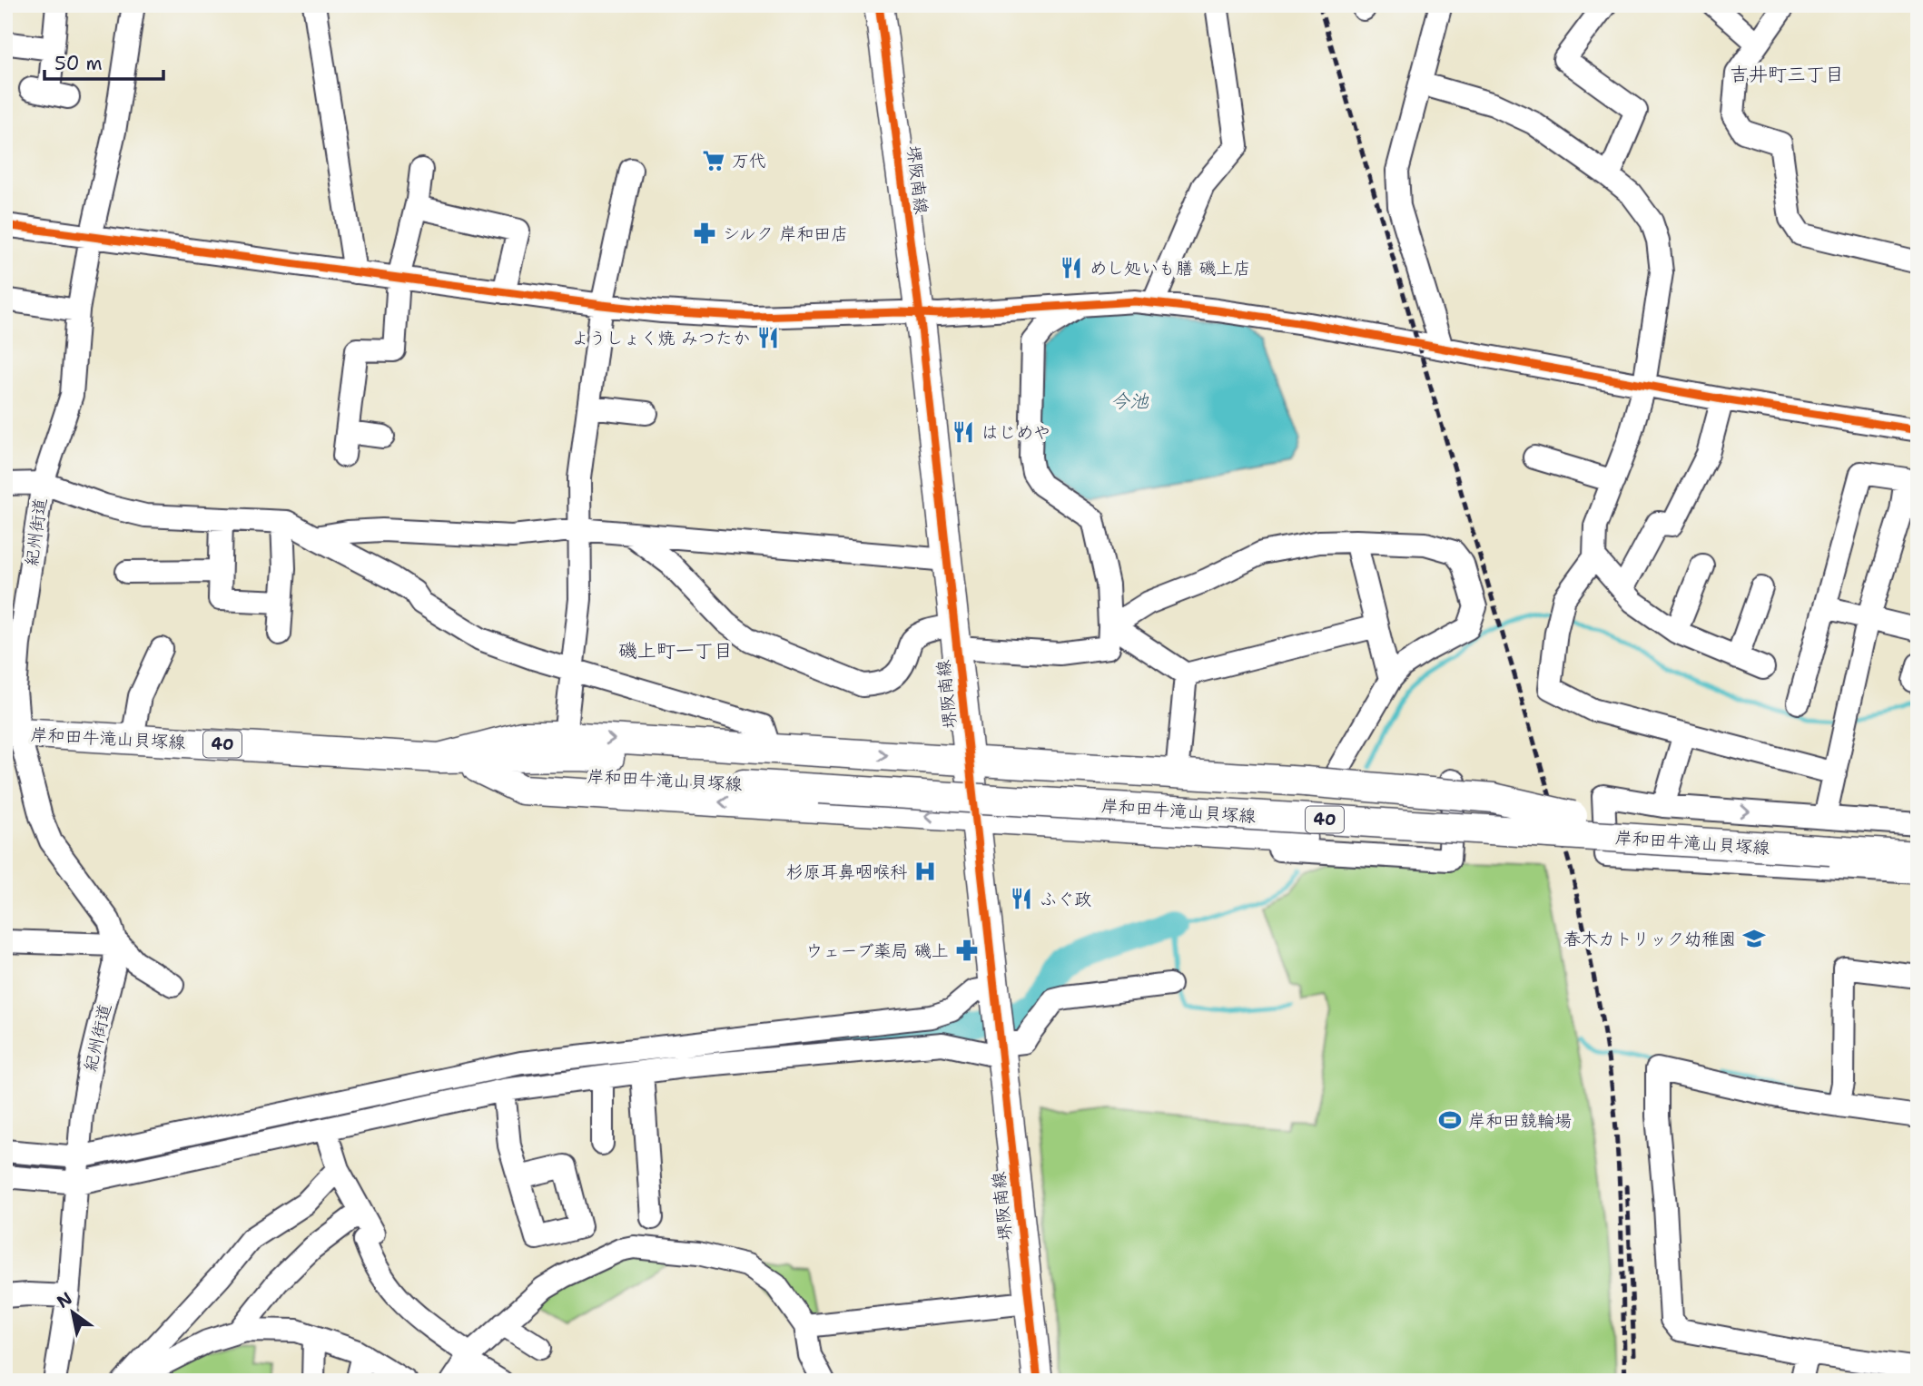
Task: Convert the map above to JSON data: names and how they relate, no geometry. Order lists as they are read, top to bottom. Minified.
{"streets":{"main road":["堺阪南線","岸和田牛滝山貝塚線","40"],"street":["紀州街道"]},"crossings":[["紀州街道","岸和田牛滝山貝塚線"]],"districts":["吉井町三丁目","磯上町一丁目"],"water":["今池"],"places":{"supermarket":["万代"],"pharmacy":["シルク 岸和田店","ウェーブ薬局 磯上"],"restaurant":["めし処いも膳 磯上店","ようしょく焼 みつたか","はじめや","ふぐ政"],"hospital":["杉原耳鼻咽喉科"],"school or university":["春木カトリック幼稚園"],"sports":["岸和田競輪場"]},"scale_bar":"50 m","north":"top left"}
